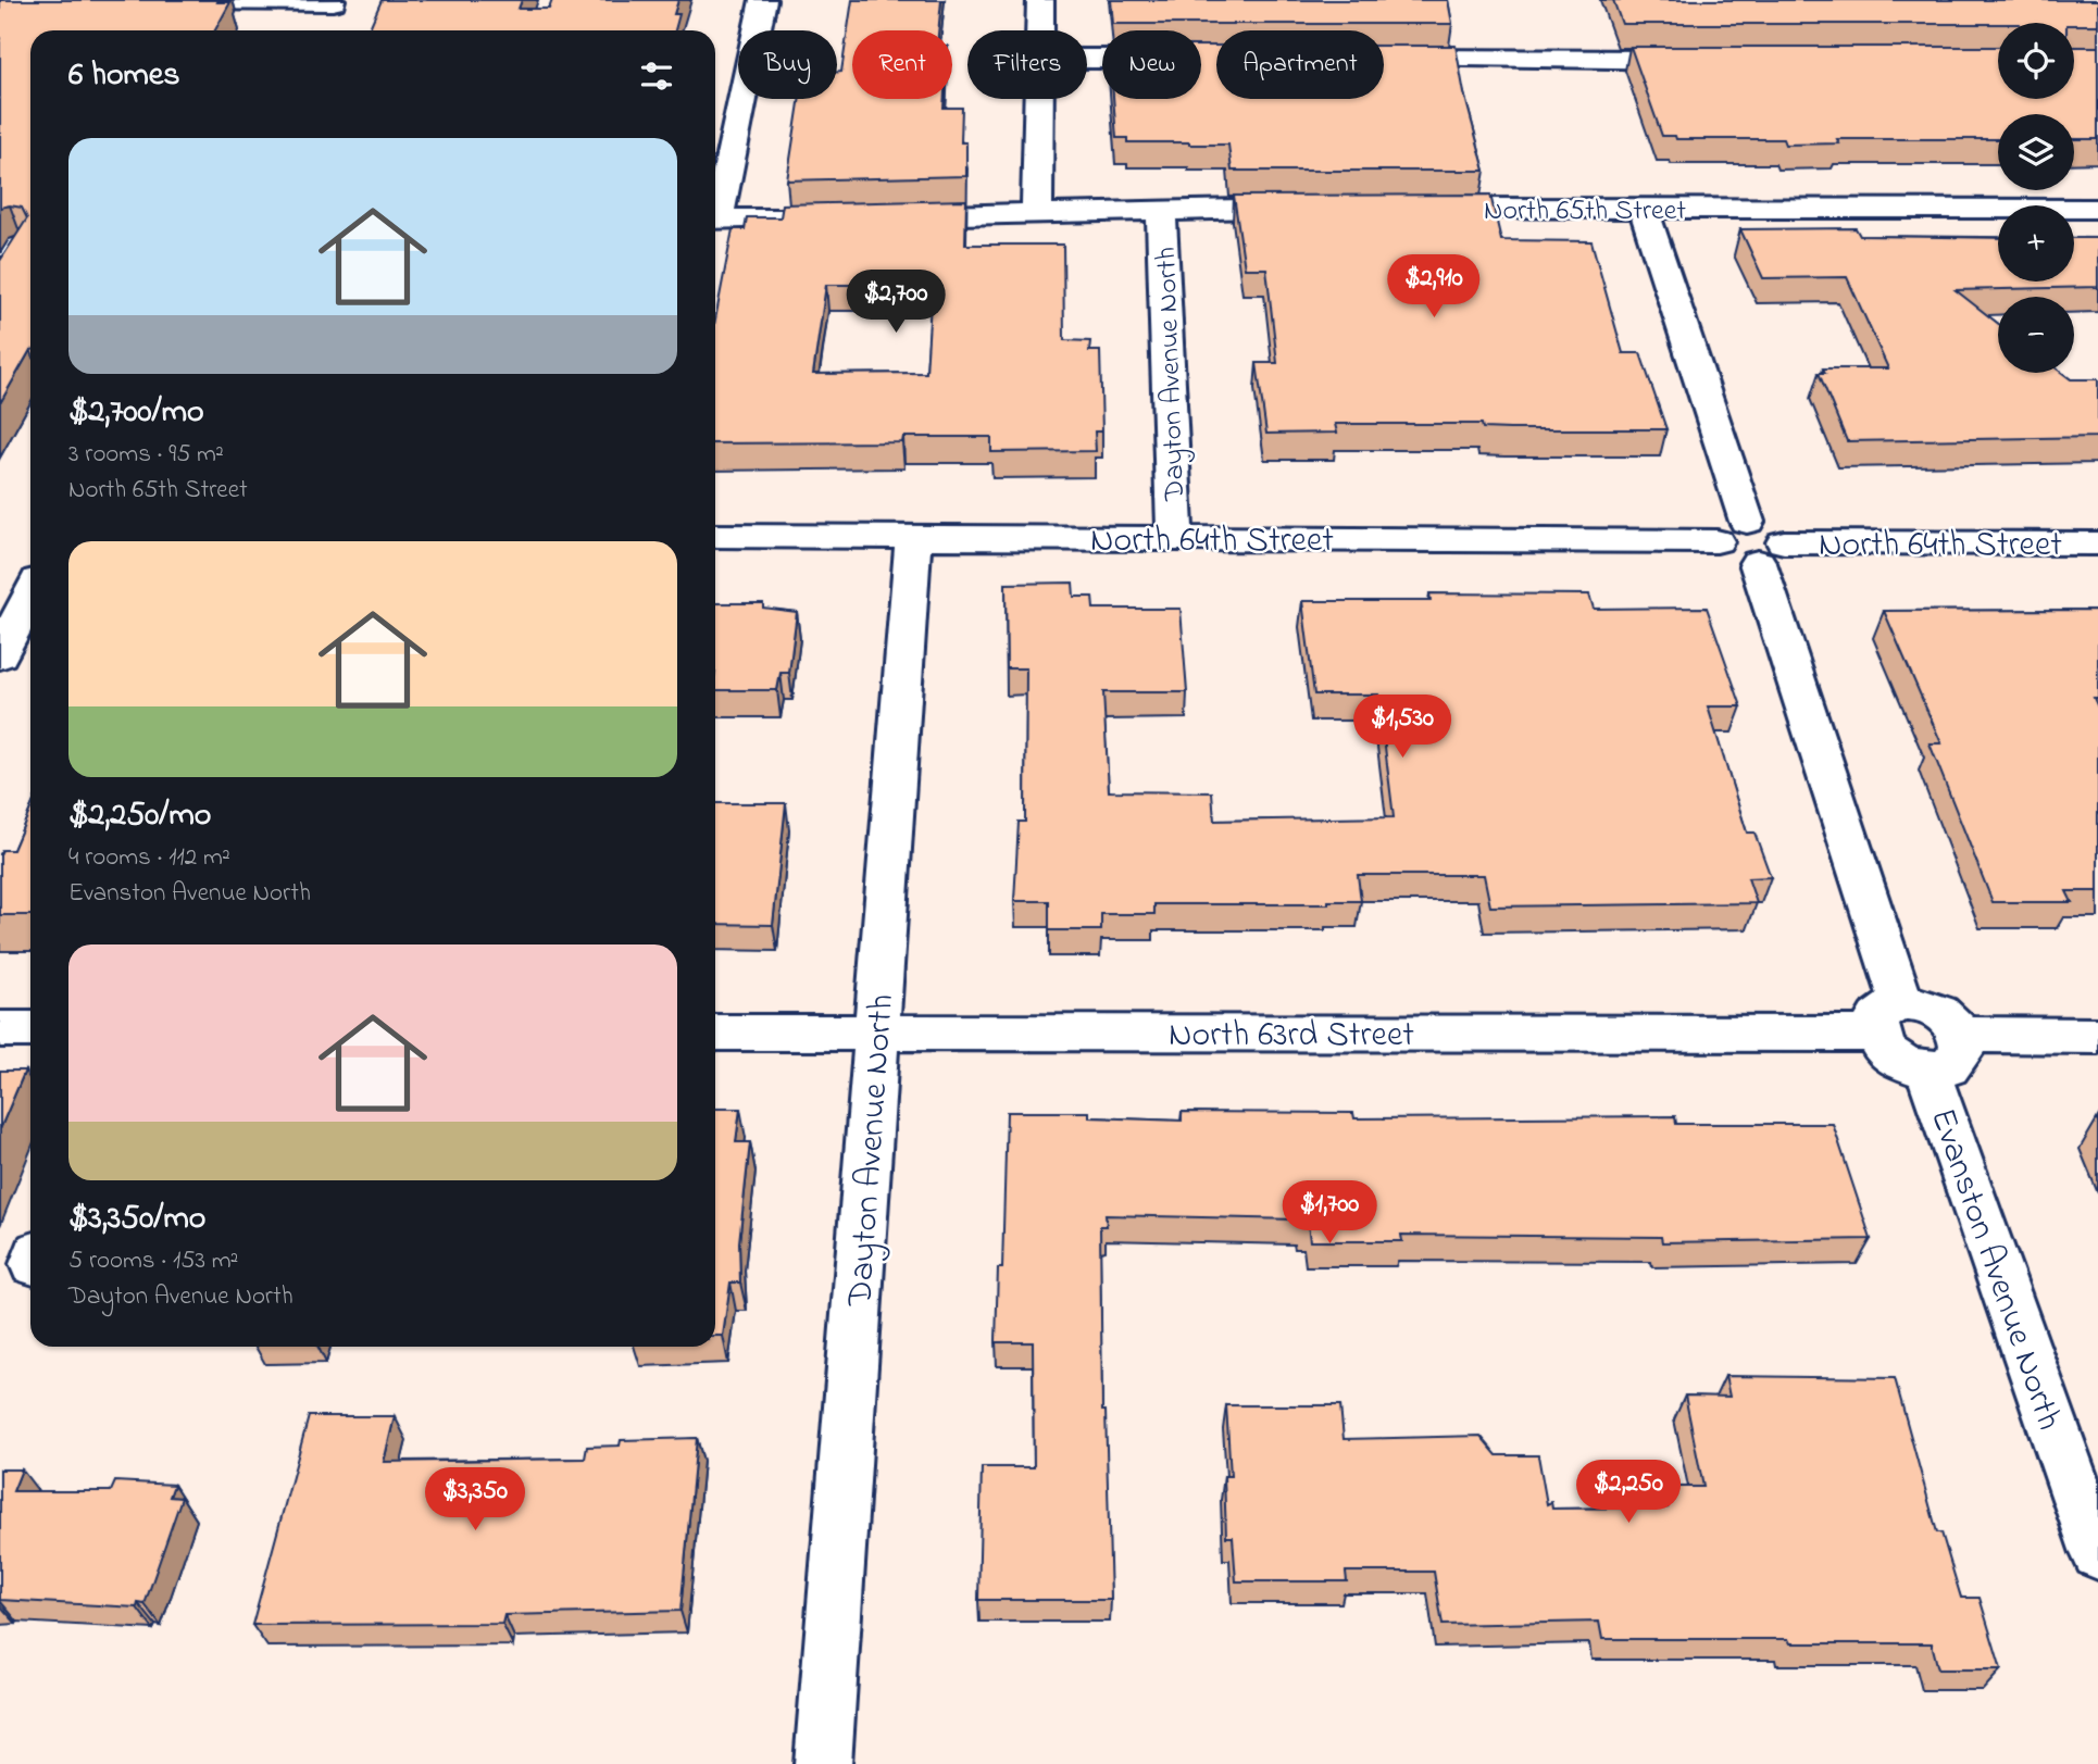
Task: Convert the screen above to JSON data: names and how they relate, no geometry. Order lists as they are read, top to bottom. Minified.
{"streets":{"street":["North 65th Street","Dayton Avenue North","North 64th Street","North 63rd Street","Evanston Avenue North"]},"crossings":[["Dayton Avenue North","North 64th Street"],["Dayton Avenue North","North 63rd Street"],["North 63rd Street","Evanston Avenue North"]],"page":{"map_buttons":["+","−"],"chip":["Buy","Rent","Filters","New","Apartment"],"heading":"6 homes","list":[{"name":"$2,700/mo","note":"3 rooms · 95 m² · North 65th Street"},{"name":"$2,250/mo","note":"4 rooms · 112 m² · Evanston Avenue North"},{"name":"$3,350/mo","note":"5 rooms · 153 m² · Dayton Avenue North"}],"price":["$2,910","$2,700","$1,530","$1,700","$2,250","$3,350"]}}
